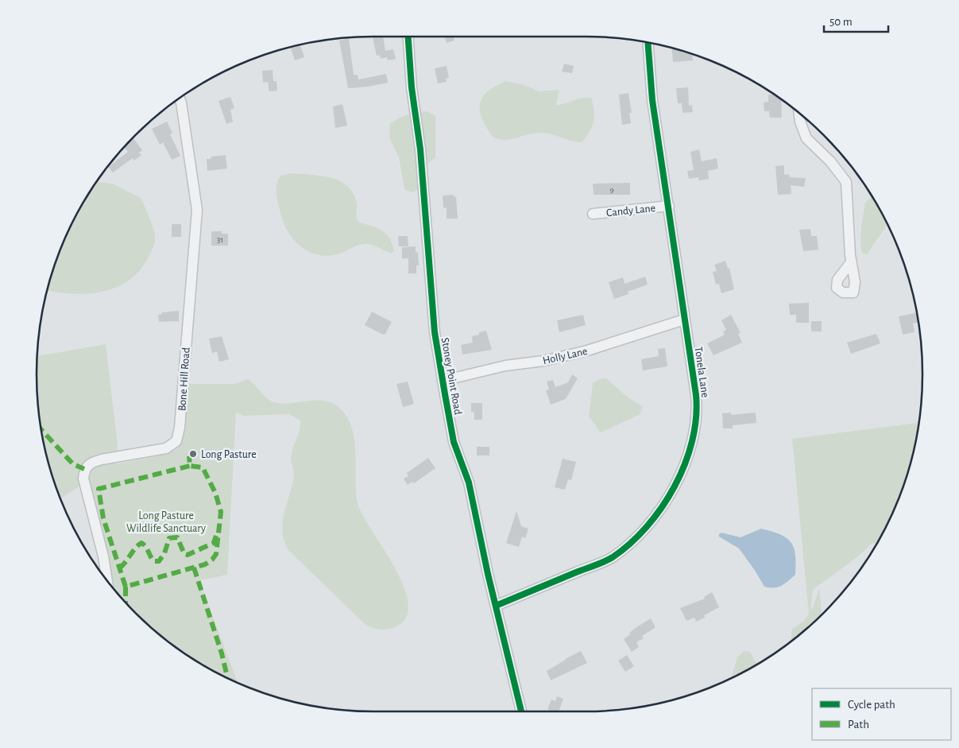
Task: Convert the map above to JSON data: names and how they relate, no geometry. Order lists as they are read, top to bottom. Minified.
{"streets":{"street":["Candy Lane","Holly Lane","Tonela Lane","Stoney Point Road","Bone Hill Road"]},"crossings":[["Candy Lane","Tonela Lane"],["Holly Lane","Tonela Lane"],["Holly Lane","Stoney Point Road"],["Tonela Lane","Stoney Point Road"]],"parks":["Long Pasture Wildlife Sanctuary"],"places":["Long Pasture"],"house_numbers":["9","31"],"legend":["Cycle path","Path"],"scale_bar":"50 m"}
